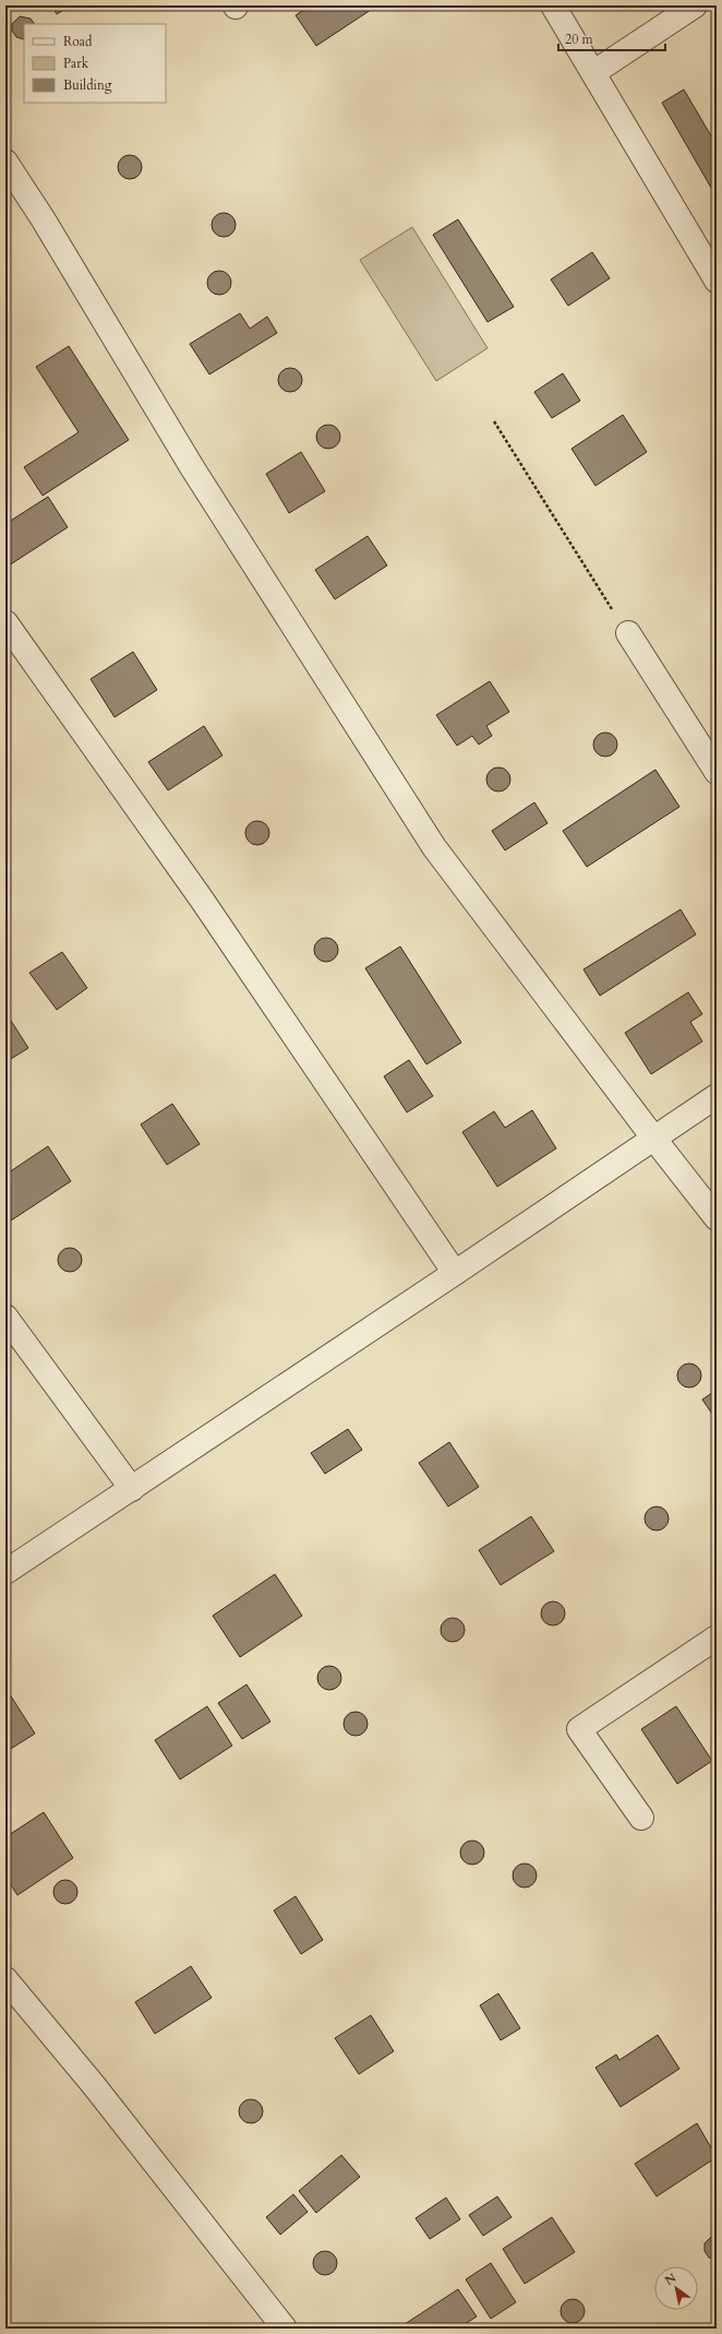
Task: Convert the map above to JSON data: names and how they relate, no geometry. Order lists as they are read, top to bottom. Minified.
{"legend":["Road","Park","Building"],"scale_bar":"20 m","north":"top left"}
